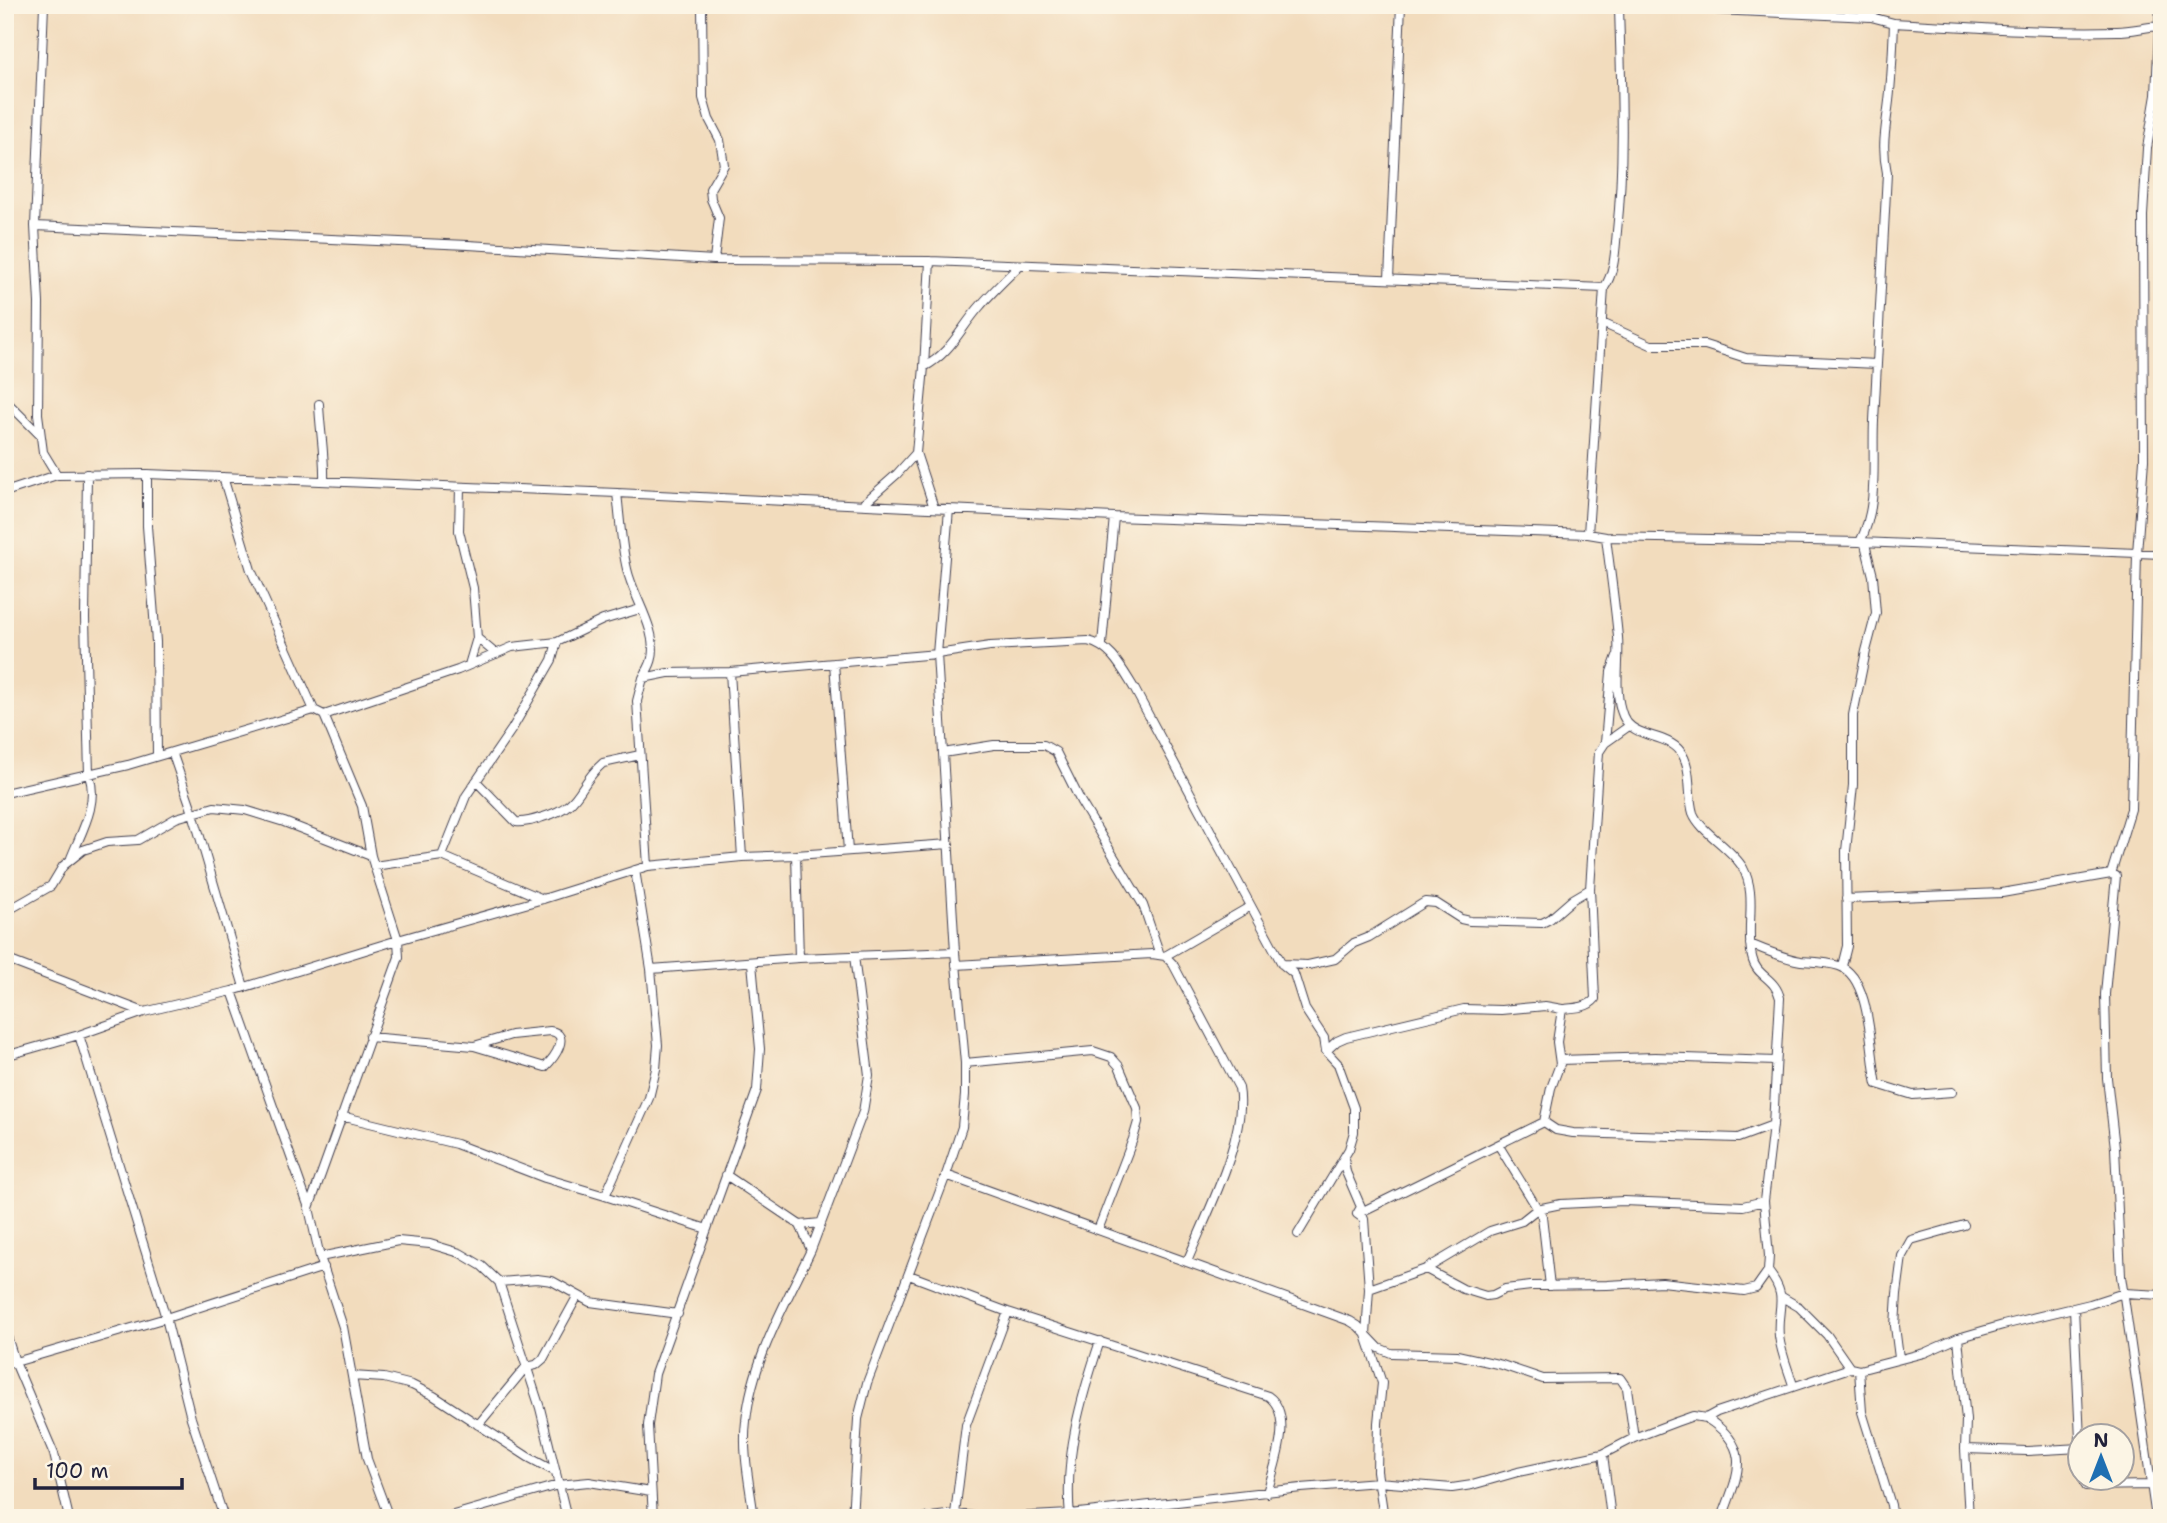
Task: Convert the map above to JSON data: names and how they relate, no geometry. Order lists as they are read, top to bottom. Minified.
{"scale_bar":"100 m","north":"top"}
